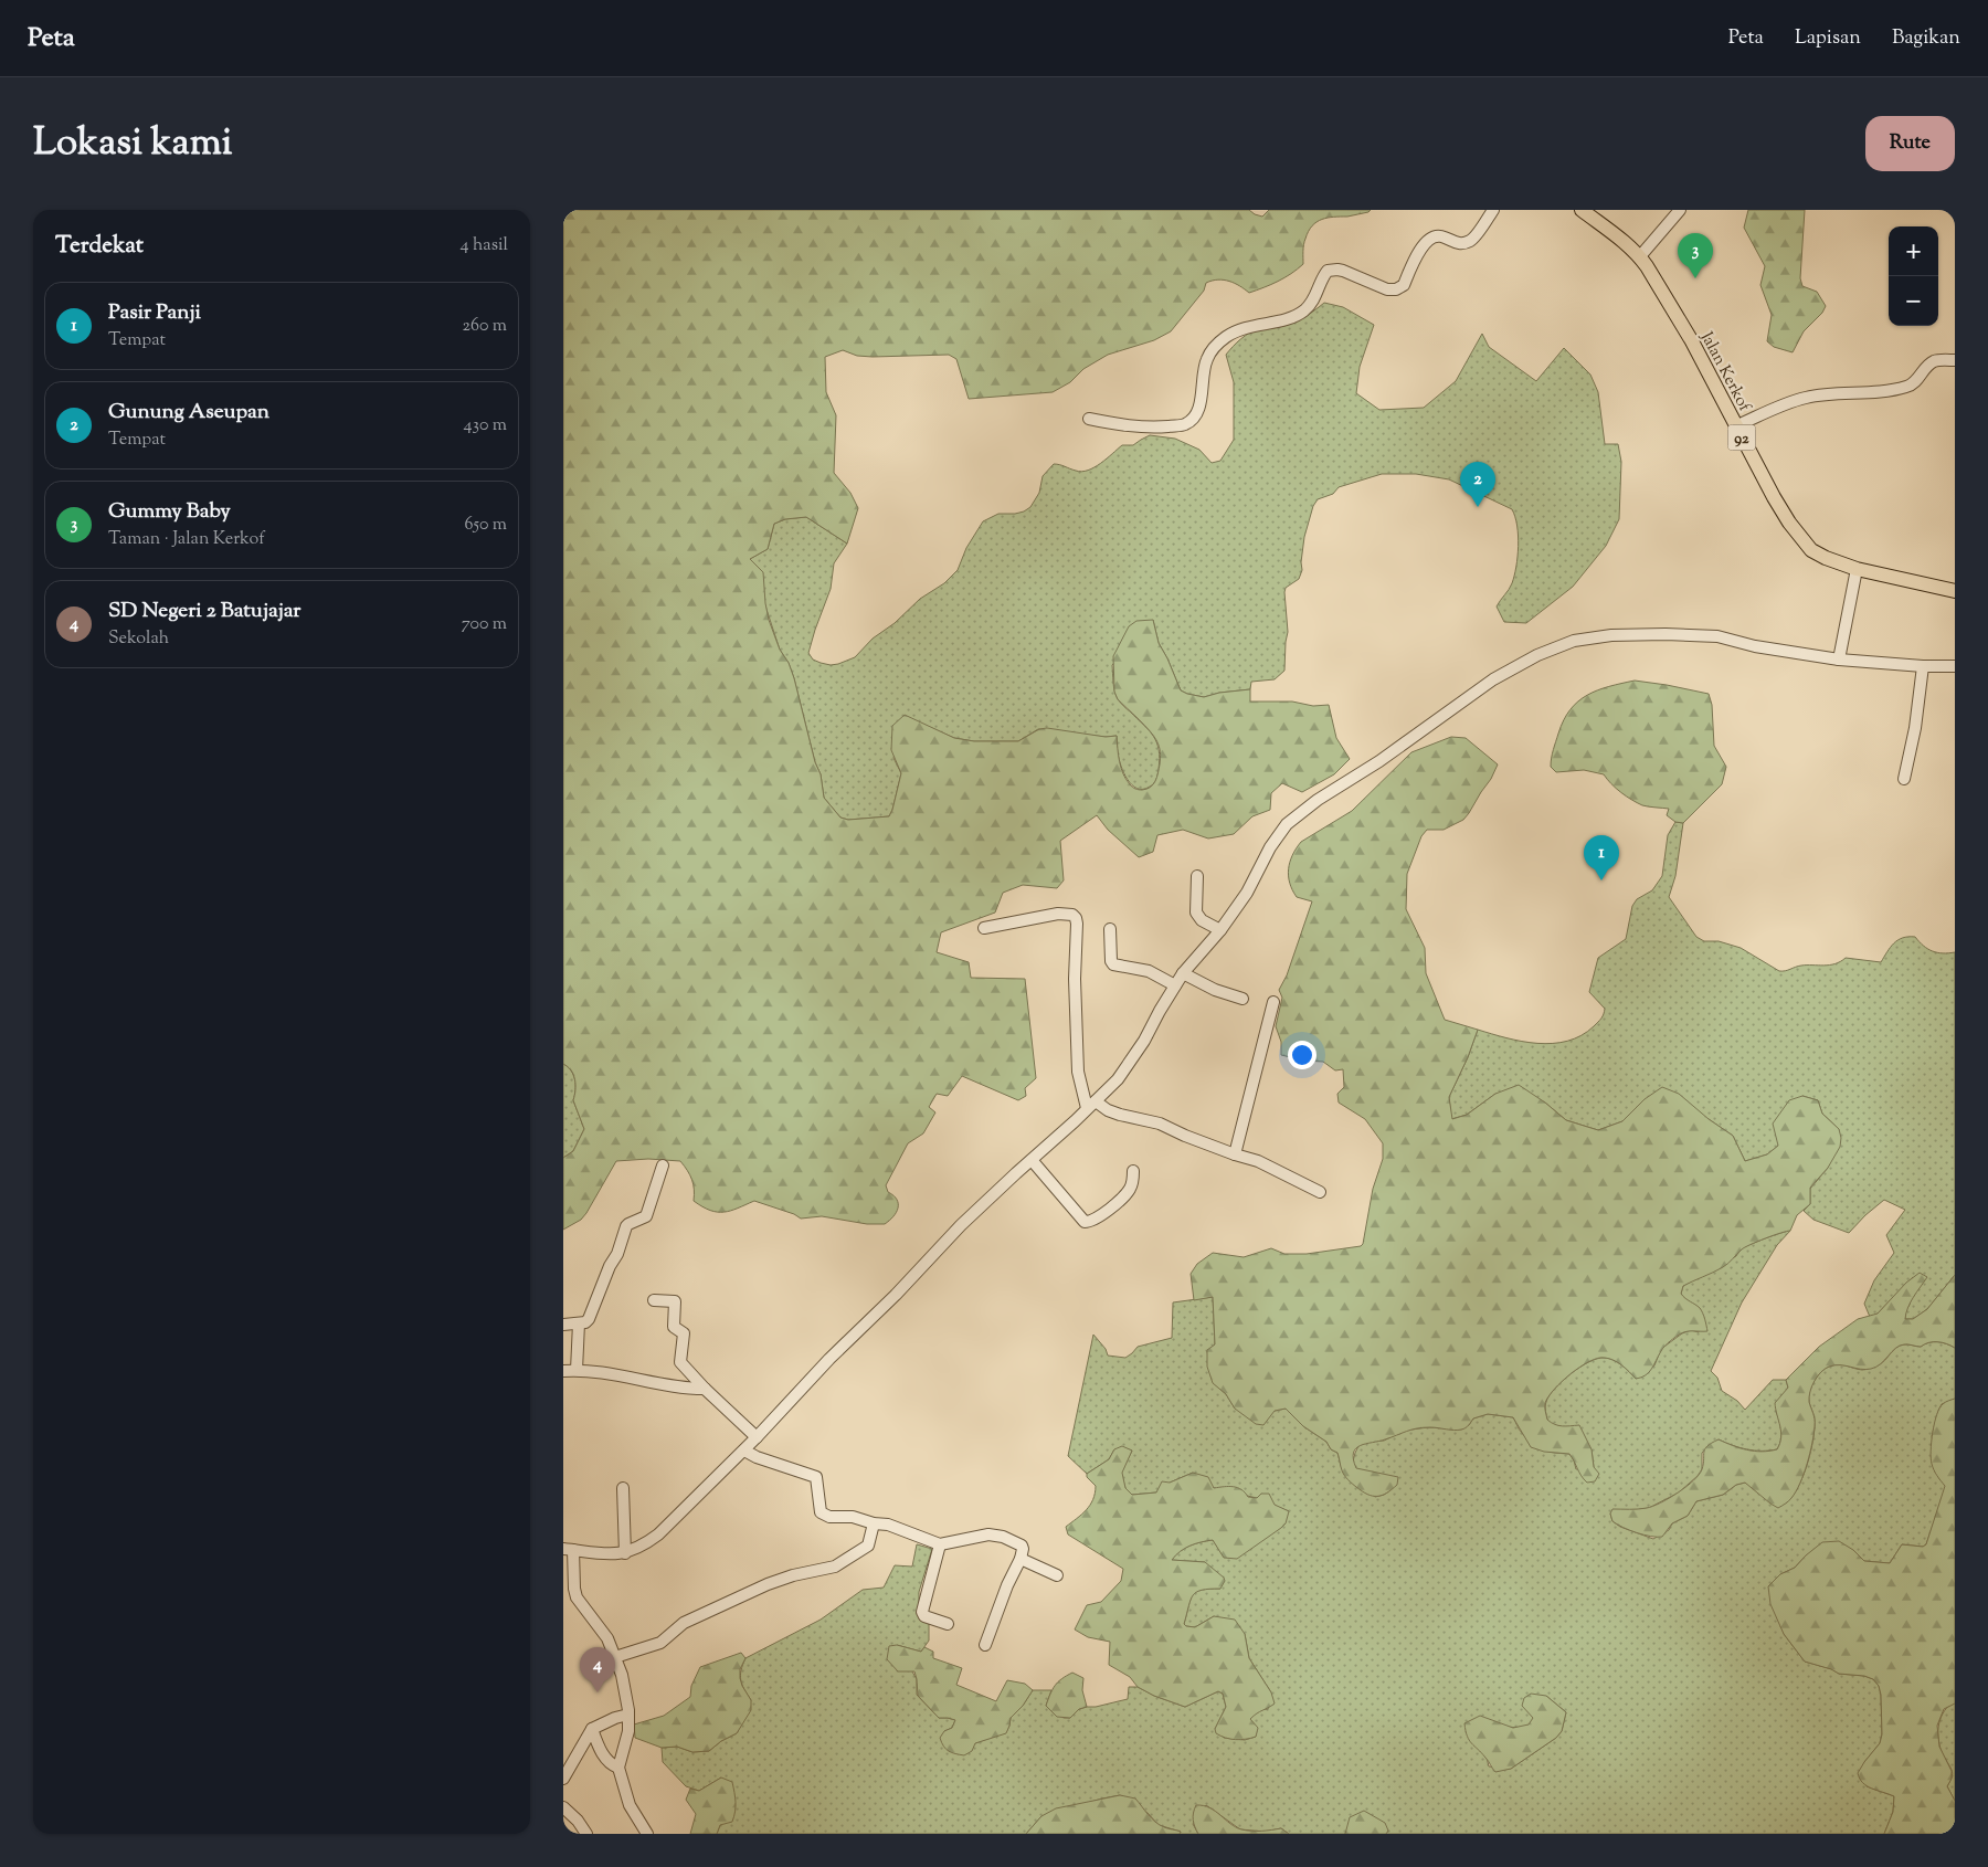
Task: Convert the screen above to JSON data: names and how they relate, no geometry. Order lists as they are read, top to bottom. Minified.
{"streets":{"main road":["Jalan Kerkof","92"]},"page":{"header":"Peta","nav":["Peta","Lapisan","Bagikan"],"title":"Lokasi kami","buttons":"Rute","heading":["Terdekat","4 hasil"],"map_buttons":["+","−"],"pins":["3","2","1","4"],"list":[{"mark":"1","name":"Pasir Panji","note":"Tempat","value":"260 m"},{"mark":"2","name":"Gunung Aseupan","note":"Tempat","value":"430 m"},{"mark":"3","name":"Gummy Baby","note":"Taman · Jalan Kerkof","value":"650 m"},{"mark":"4","name":"SD Negeri 2 Batujajar","note":"Sekolah","value":"700 m"}]}}
